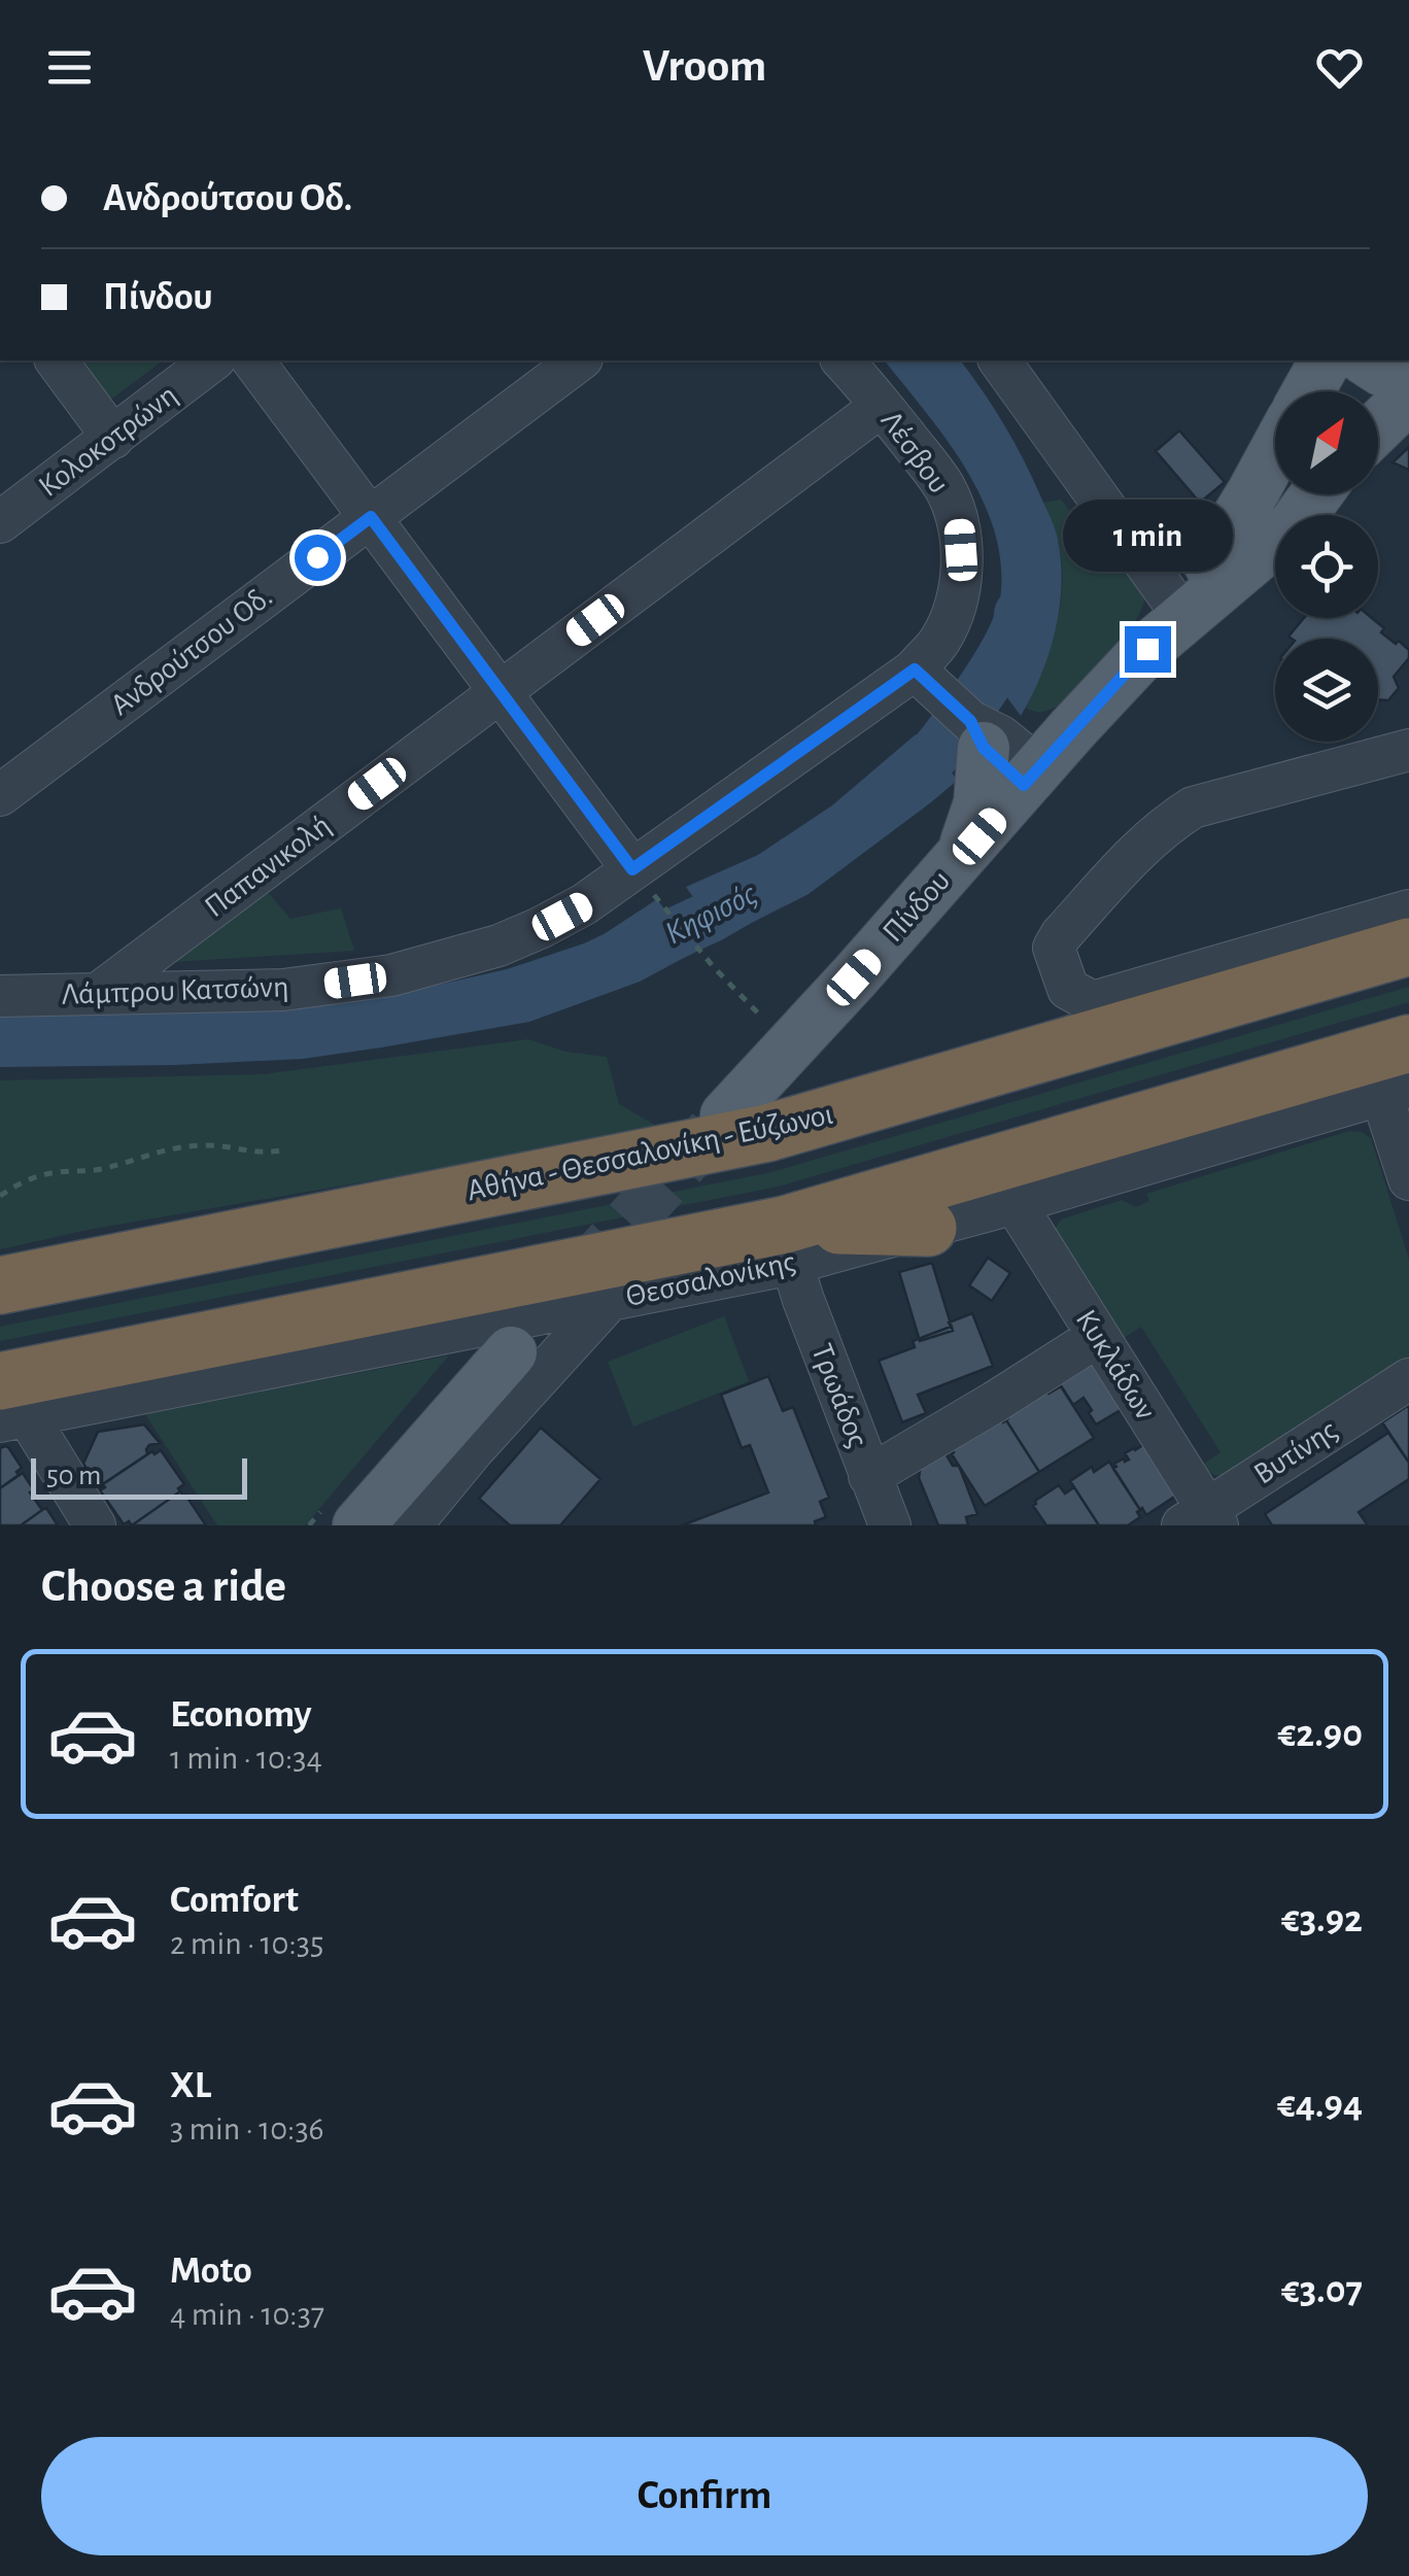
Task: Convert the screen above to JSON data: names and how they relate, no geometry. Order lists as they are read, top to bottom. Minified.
{"streets":{"highway":["Αθήνα - Θεσσαλονίκη - Εύζωνοι"],"main road":["Πίνδου"],"street":["Κολοκοτρώνη","Λέσβου","Ανδρούτσου Οδ.","Παπανικολή","Λάμπρου Κατσώνη","Θεσσαλονίκης","Κυκλάδων","Τρωάδος","Βυτίνης"]},"crossings":[["Λέσβου","Παπανικολή"],["Λέσβου","Πίνδου"],["Λέσβου","Λάμπρου Κατσώνη"],["Παπανικολή","Λάμπρου Κατσώνη"],["Θεσσαλονίκης","Τρωάδος"],["Κυκλάδων","Βυτίνης"]],"water":["Κηφισός"],"scale_bar":"50 m","north":"top right","page":{"header":"Vroom","banner":["Ανδρούτσου Οδ.","Πίνδου"],"bubble":"1 min","scale":"50 m","heading":"Choose a ride","list":[{"name":"Economy","note":"1 min · 10:34","value":"€2.90"},{"name":"Comfort","note":"2 min · 10:35","value":"€3.92"},{"name":"XL","note":"3 min · 10:36","value":"€4.94"},{"name":"Moto","note":"4 min · 10:37","value":"€3.07"}],"buttons":"Confirm"}}
